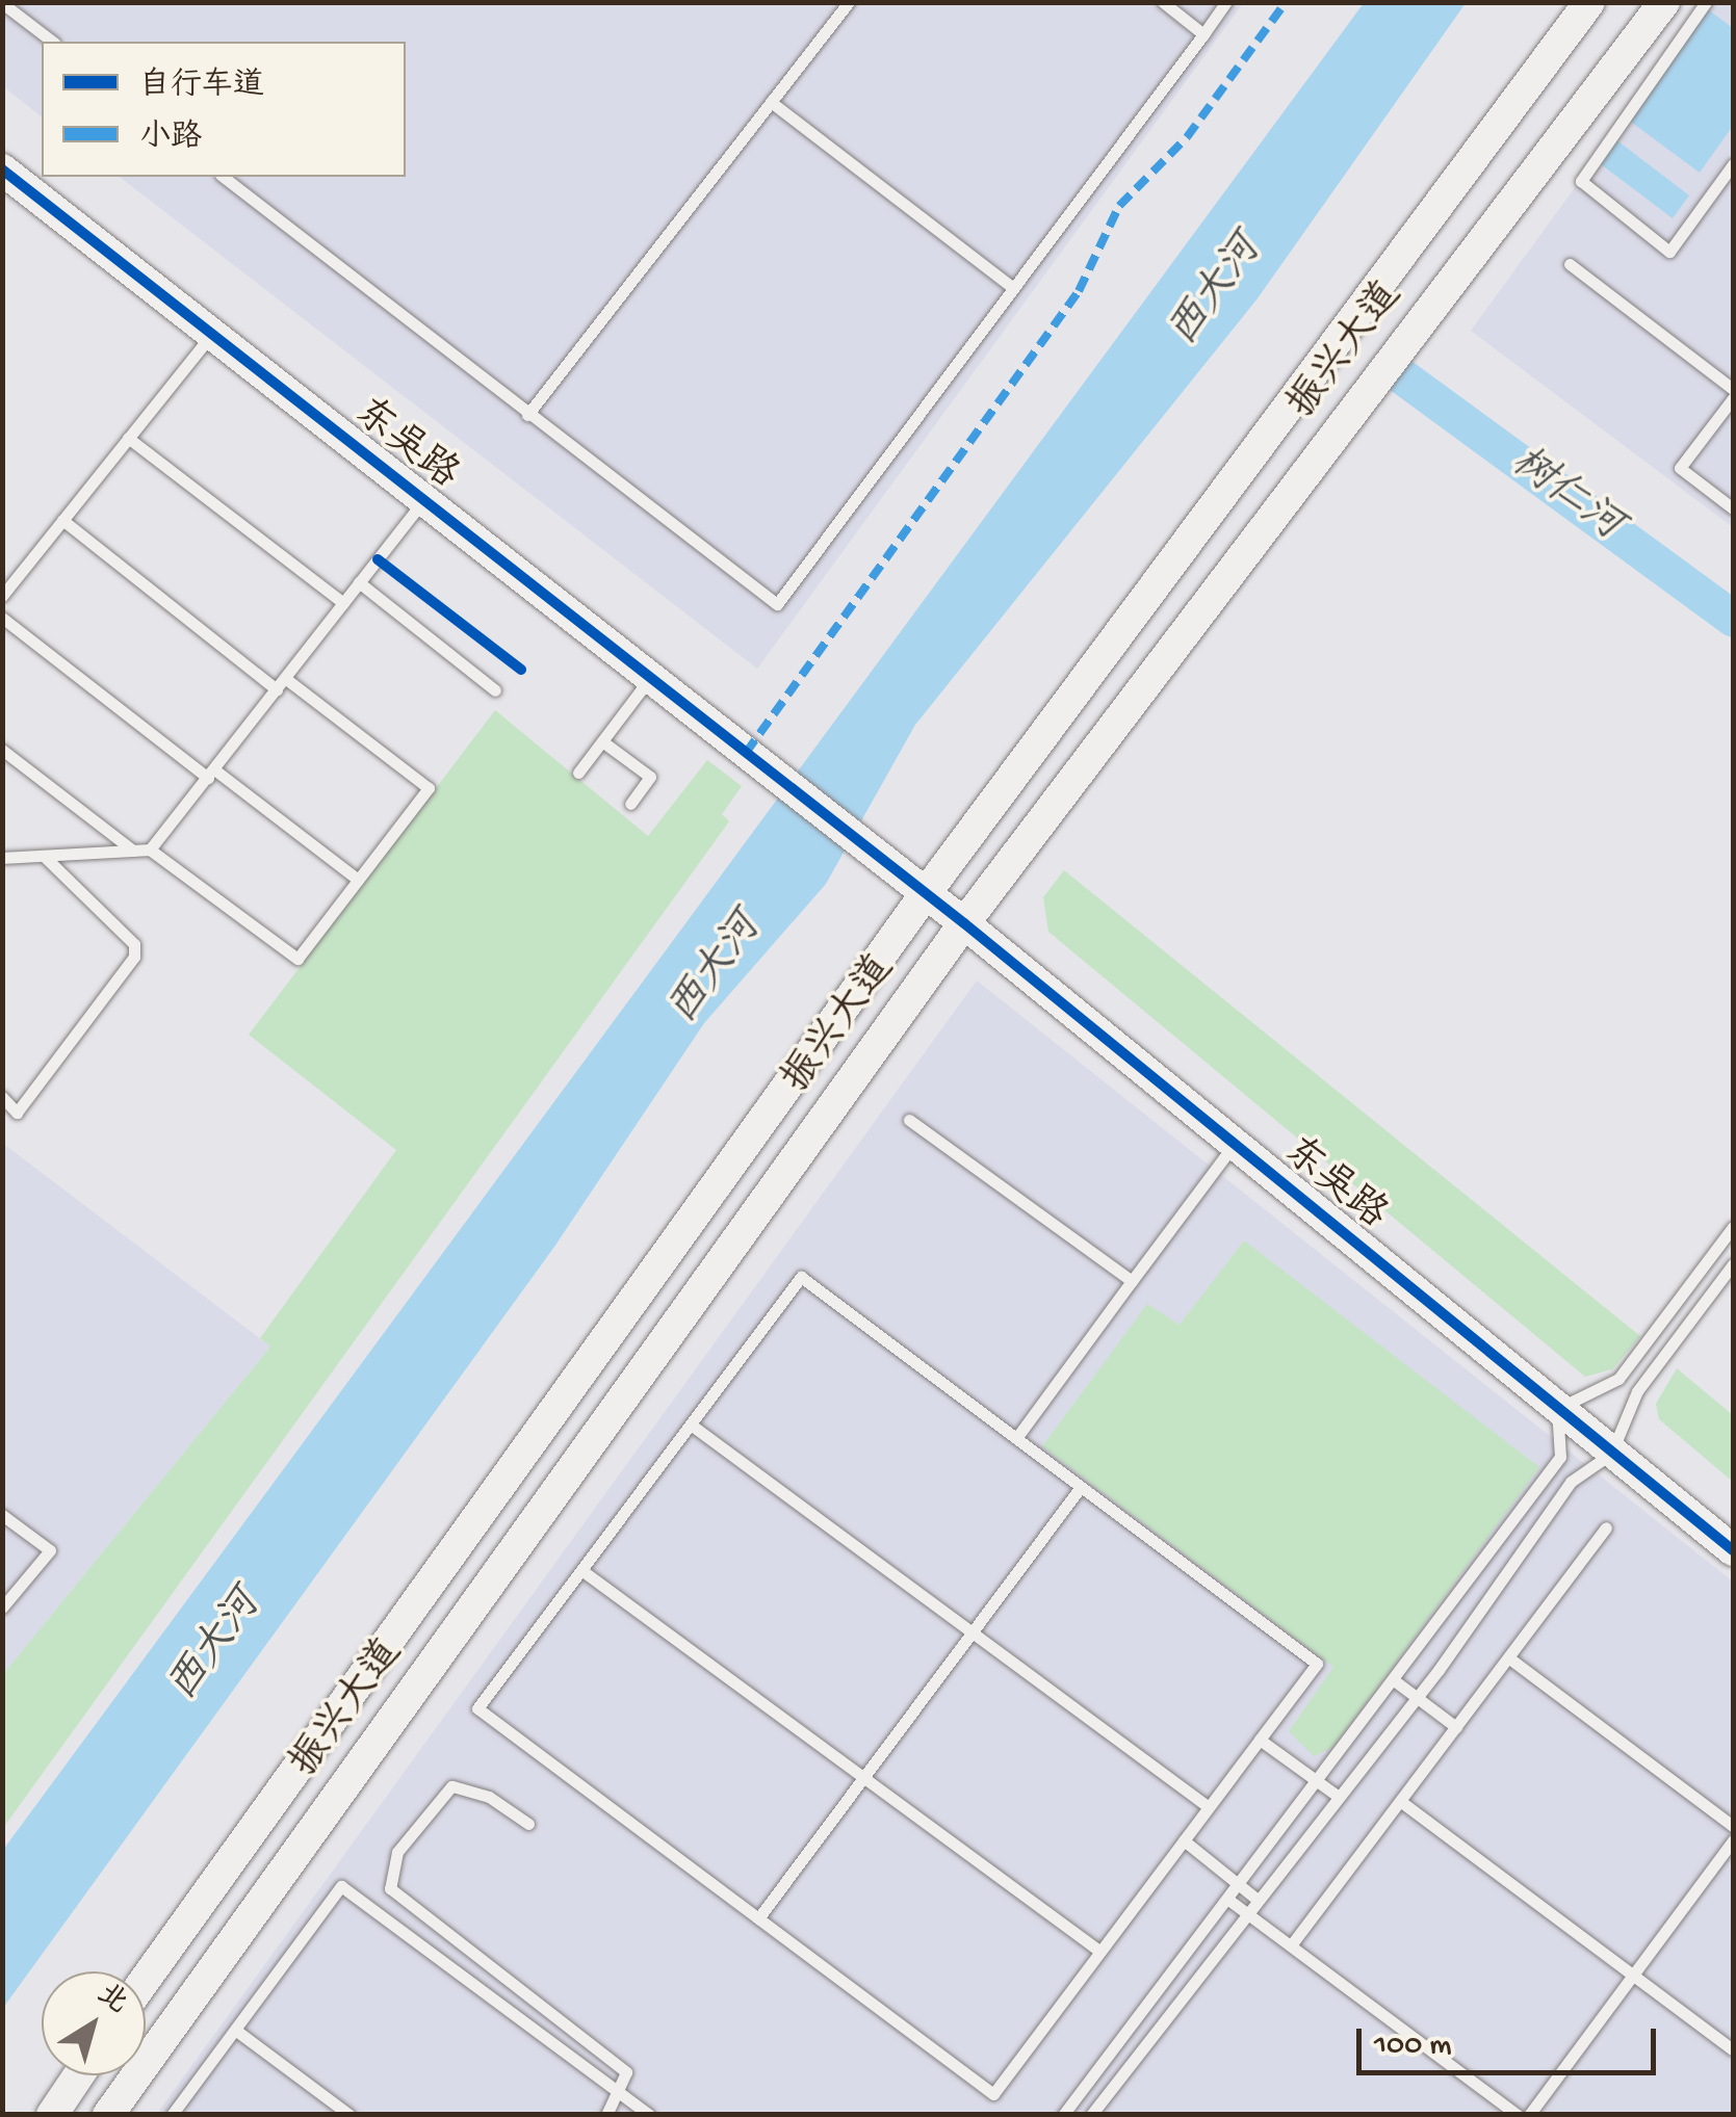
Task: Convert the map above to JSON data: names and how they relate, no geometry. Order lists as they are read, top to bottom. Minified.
{"streets":{"main road":["振兴大道","东吴路"]},"crossings":[["振兴大道","东吴路"]],"water":["西大河","树仁河"],"legend":["自行车道","小路"],"scale_bar":"100 m","north":"top right"}
